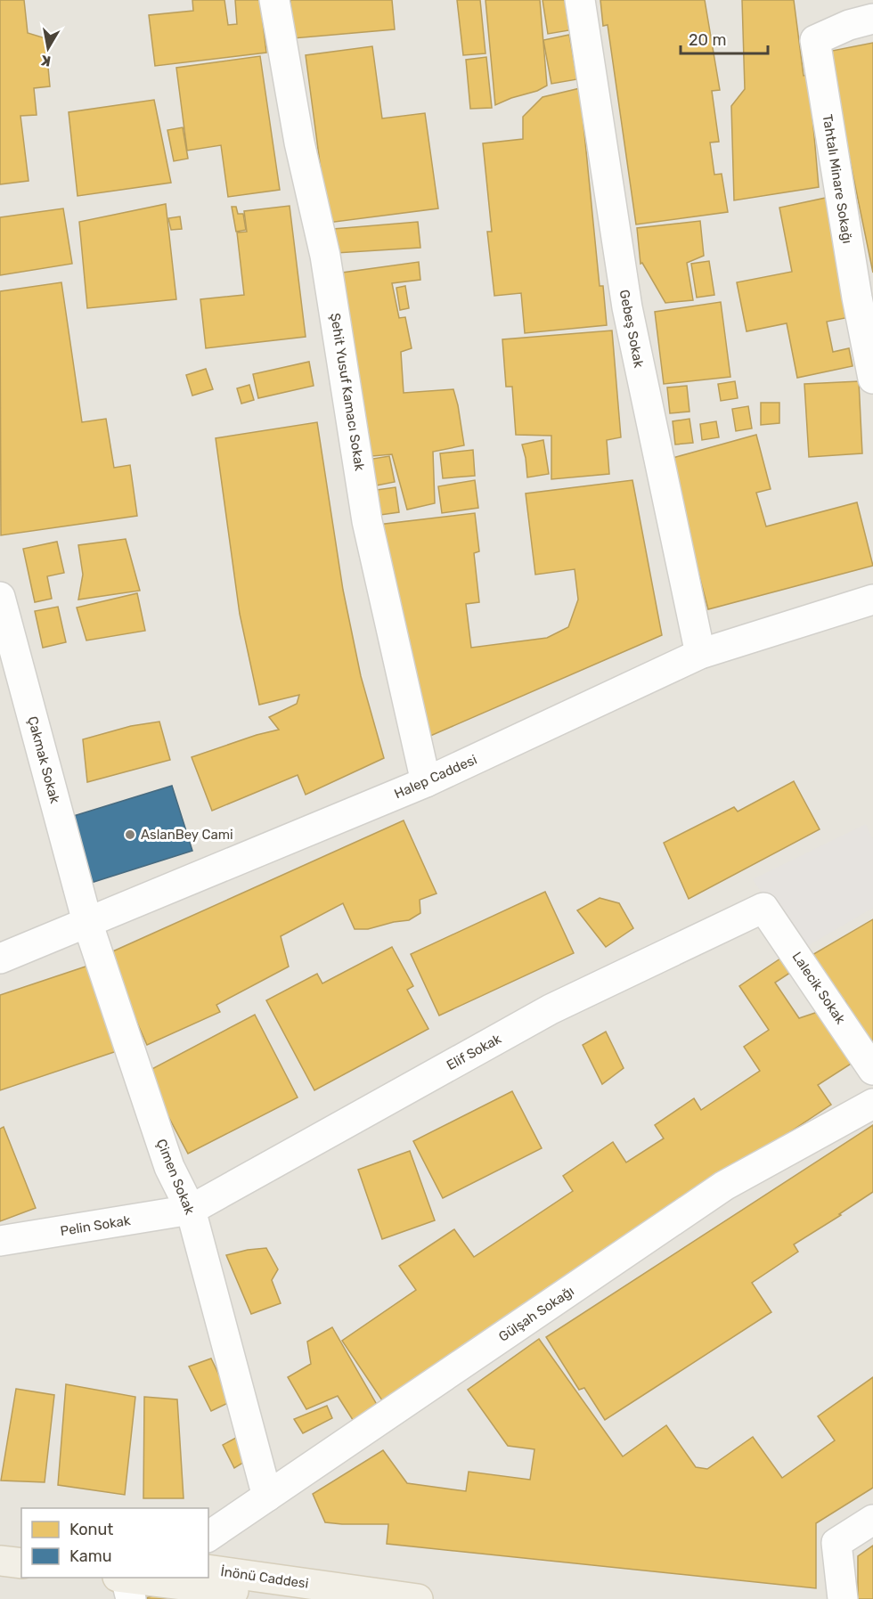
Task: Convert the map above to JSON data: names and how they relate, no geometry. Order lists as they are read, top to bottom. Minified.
{"streets":{"main road":["İnönü Caddesi"],"street":["Tahtalı Minare Sokağı","Gebeş Sokak","Şehit Yusuf Kamacı Sokak","Çakmak Sokak","Halep Caddesi","Lalecik Sokak","Elif Sokak","Çimen Sokak","Pelin Sokak","Gülşah Sokağı"]},"crossings":[["Gebeş Sokak","Halep Caddesi"],["Şehit Yusuf Kamacı Sokak","Halep Caddesi"],["Çakmak Sokak","Halep Caddesi"],["Çakmak Sokak","Çimen Sokak"],["Halep Caddesi","Çimen Sokak"],["Lalecik Sokak","Elif Sokak"],["Elif Sokak","Çimen Sokak"],["Elif Sokak","Pelin Sokak"],["Çimen Sokak","Pelin Sokak"],["Çimen Sokak","Gülşah Sokağı"]],"places":["AslanBey Cami"],"legend":["Konut","Kamu"],"scale_bar":"20 m","north":"bottom"}
